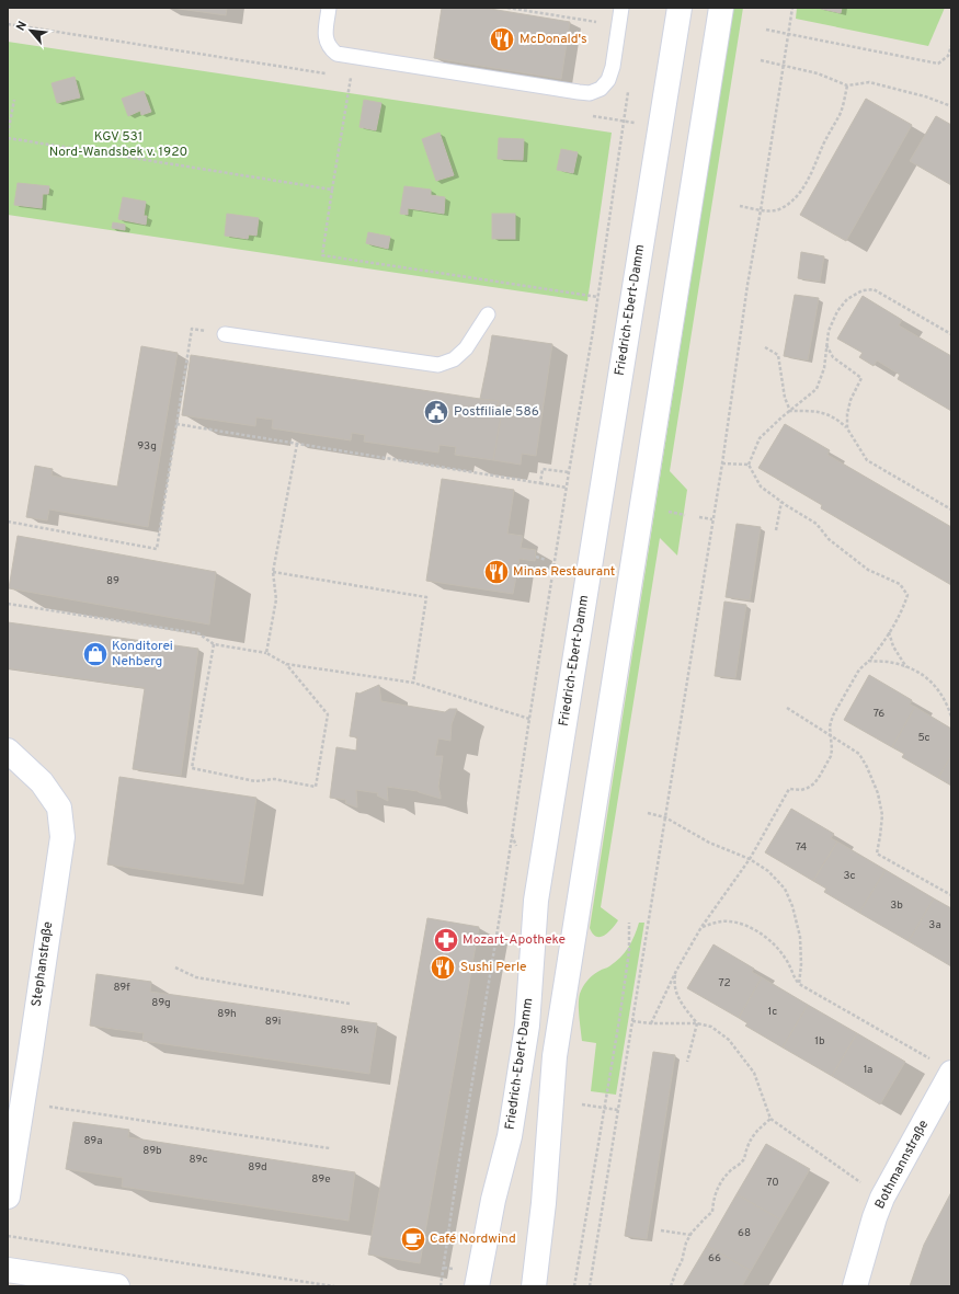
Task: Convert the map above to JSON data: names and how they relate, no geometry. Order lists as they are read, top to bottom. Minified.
{"streets":{"main road":["Friedrich-Ebert-Damm","Stephanstraße","Bothmannstraße"]},"parks":["KGV 531 Nord-Wandsbek v. 1920"],"places":{"restaurant":["McDonald's","Minas Restaurant","Sushi Perle"],"public building":["Postfiliale 586"],"shop":["Konditorei Nehberg"],"pharmacy":["Mozart-Apotheke"],"cafe":["Café Nordwind"]},"house_numbers":["93g","89","76","5c","74","3c","3b","3a","72","89f","89g","1c","89h","89i","89k","1b","1a","89a","89b","89c","89d","89e","70","68","66"],"north":"top left"}
